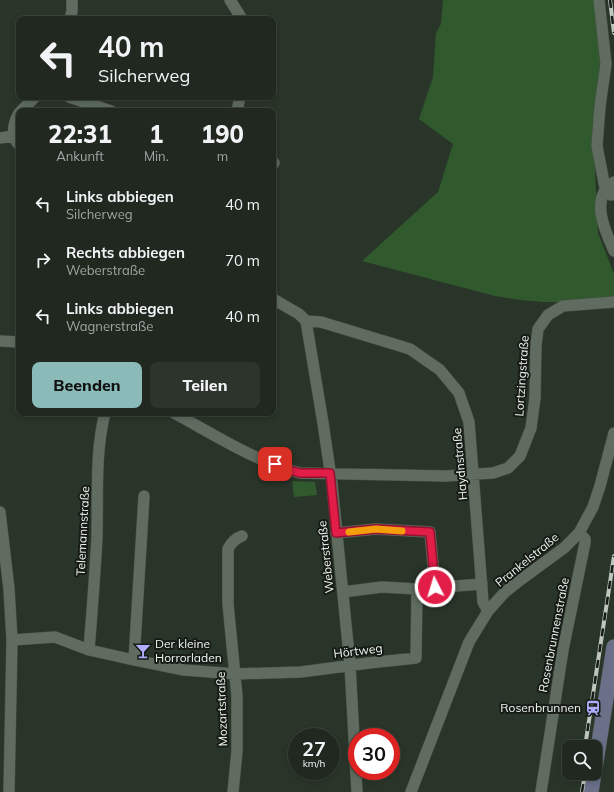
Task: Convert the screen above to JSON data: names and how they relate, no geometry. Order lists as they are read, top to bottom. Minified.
{"streets":{"street":["Lortzingstraße","Haydnstraße","Telemannstraße","Weberstraße","Prankelstraße","Rosenbrunnenstraße","Hörtweg","Mozartstraße"]},"crossings":[["Lortzingstraße","Haydnstraße"],["Lortzingstraße","Weberstraße"],["Haydnstraße","Weberstraße"],["Haydnstraße","Prankelstraße"],["Telemannstraße","Hörtweg"],["Weberstraße","Hörtweg"],["Prankelstraße","Rosenbrunnenstraße"],["Hörtweg","Mozartstraße"]],"places":{"bar":["Der kleine Horrorladen"],"station":["Rosenbrunnen"]},"page":{"turn":["40 m","Silcherweg"],"eta":["22:31","Ankunft","1","Min.","190","m"],"list":[{"name":"Links abbiegen","note":"Silcherweg","value":"40 m"},{"name":"Rechts abbiegen","note":"Weberstraße","value":"70 m"},{"name":"Links abbiegen","note":"Wagnerstraße","value":"40 m"}],"buttons":["Beenden","Teilen"],"speed":"27 km/h","limit":"30"}}
